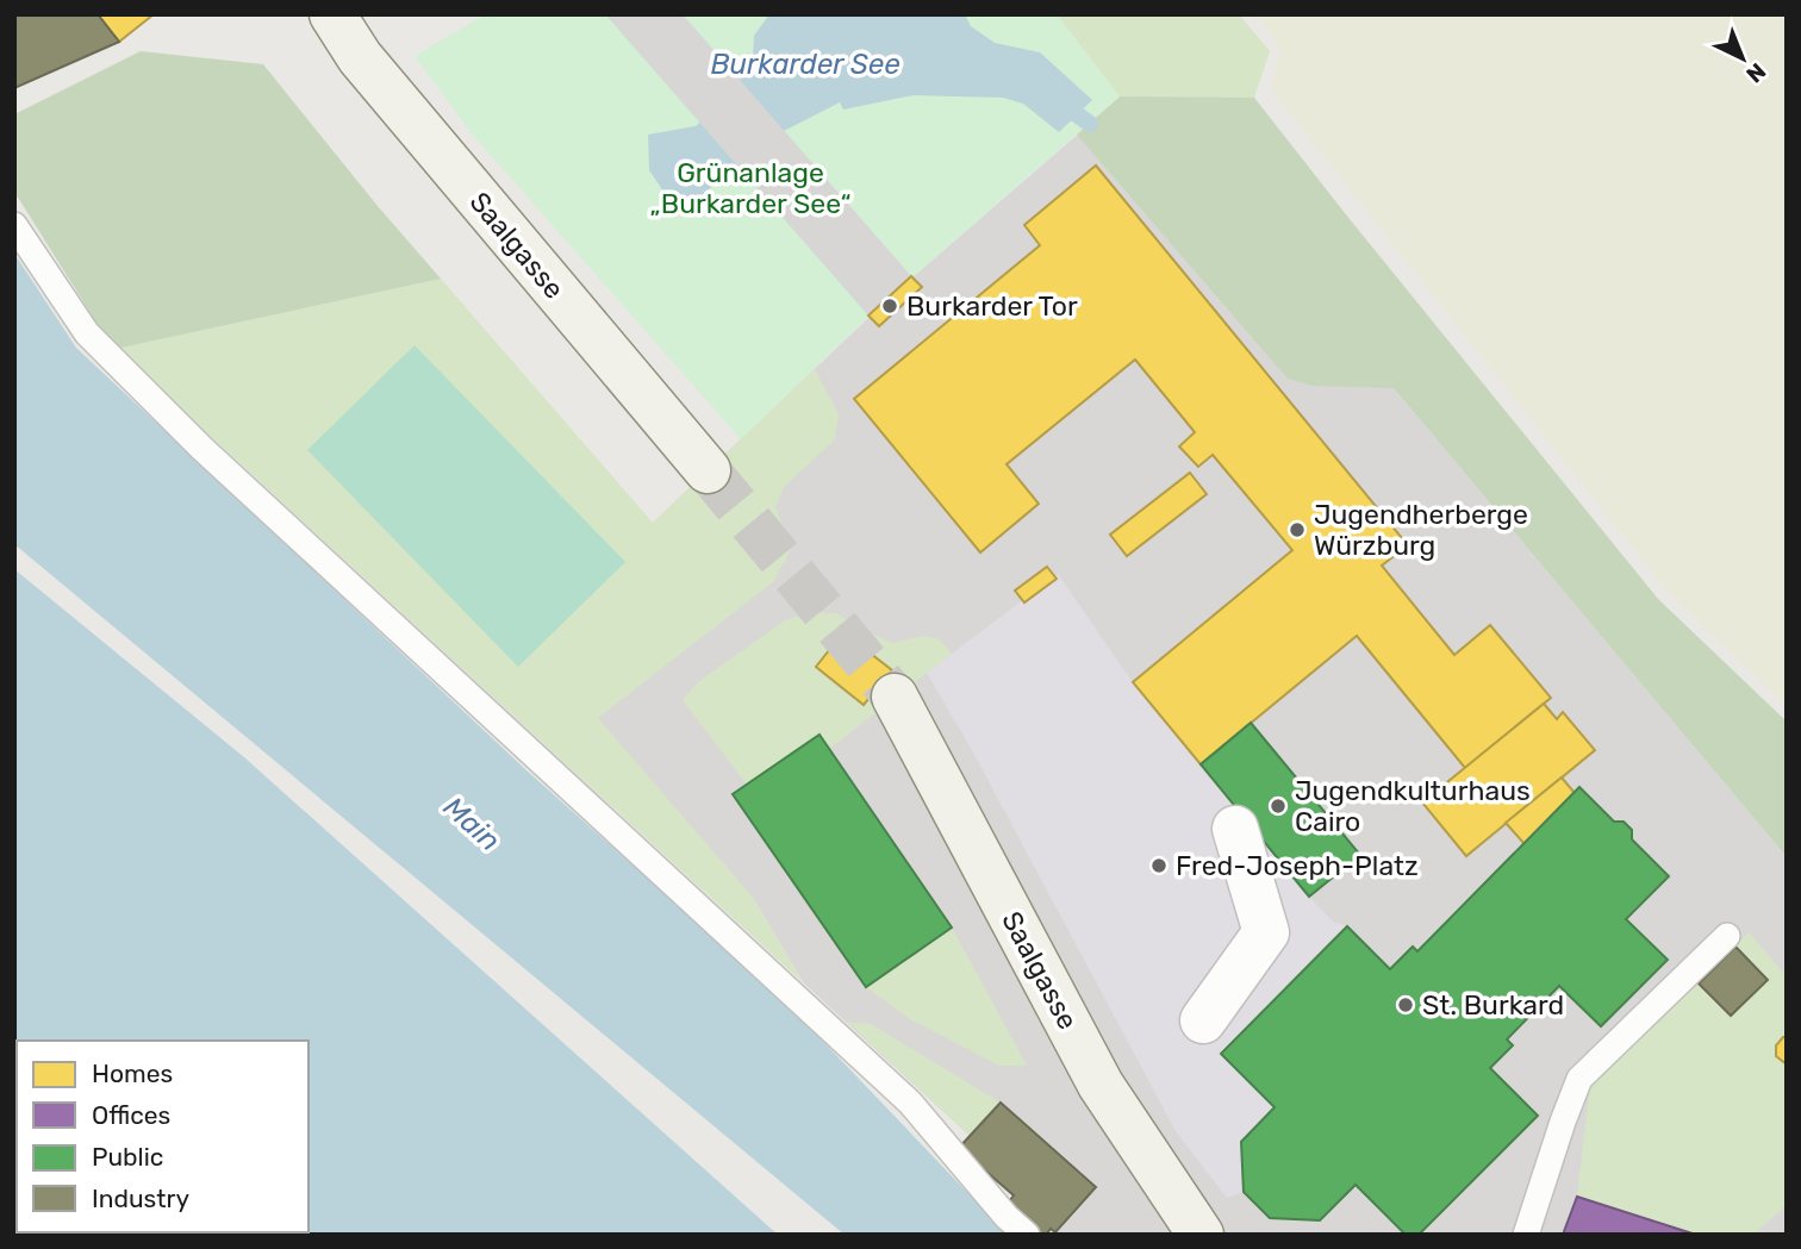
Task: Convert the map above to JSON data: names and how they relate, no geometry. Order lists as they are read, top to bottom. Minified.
{"streets":{"main road":["Saalgasse"]},"water":["Burkarder See","Main"],"parks":["Grünanlage „Burkarder See“"],"places":["Burkarder Tor","Jugendherberge Würzburg","Jugendkulturhaus Cairo","Fred-Joseph-Platz","St. Burkard"],"legend":["Homes","Offices","Public","Industry"],"north":"bottom right"}
